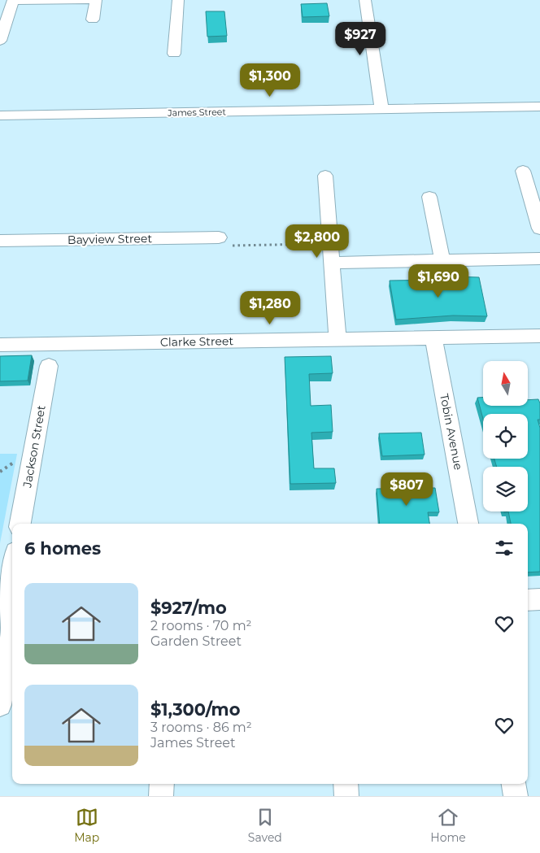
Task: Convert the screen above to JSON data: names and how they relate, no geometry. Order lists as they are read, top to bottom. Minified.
{"streets":{"street":["James Street","Bayview Street","Clarke Street","Tobin Avenue","Jackson Street"]},"crossings":[["Clarke Street","Tobin Avenue"]],"north":"top","page":{"price":["$927","$1,300","$2,800","$1,690","$1,280","$807"],"heading":"6 homes","list":[{"name":"$927/mo","note":"2 rooms · 70 m² · Garden Street"},{"name":"$1,300/mo","note":"3 rooms · 86 m² · James Street"}],"tabs":["Map","Saved","Home"]}}
